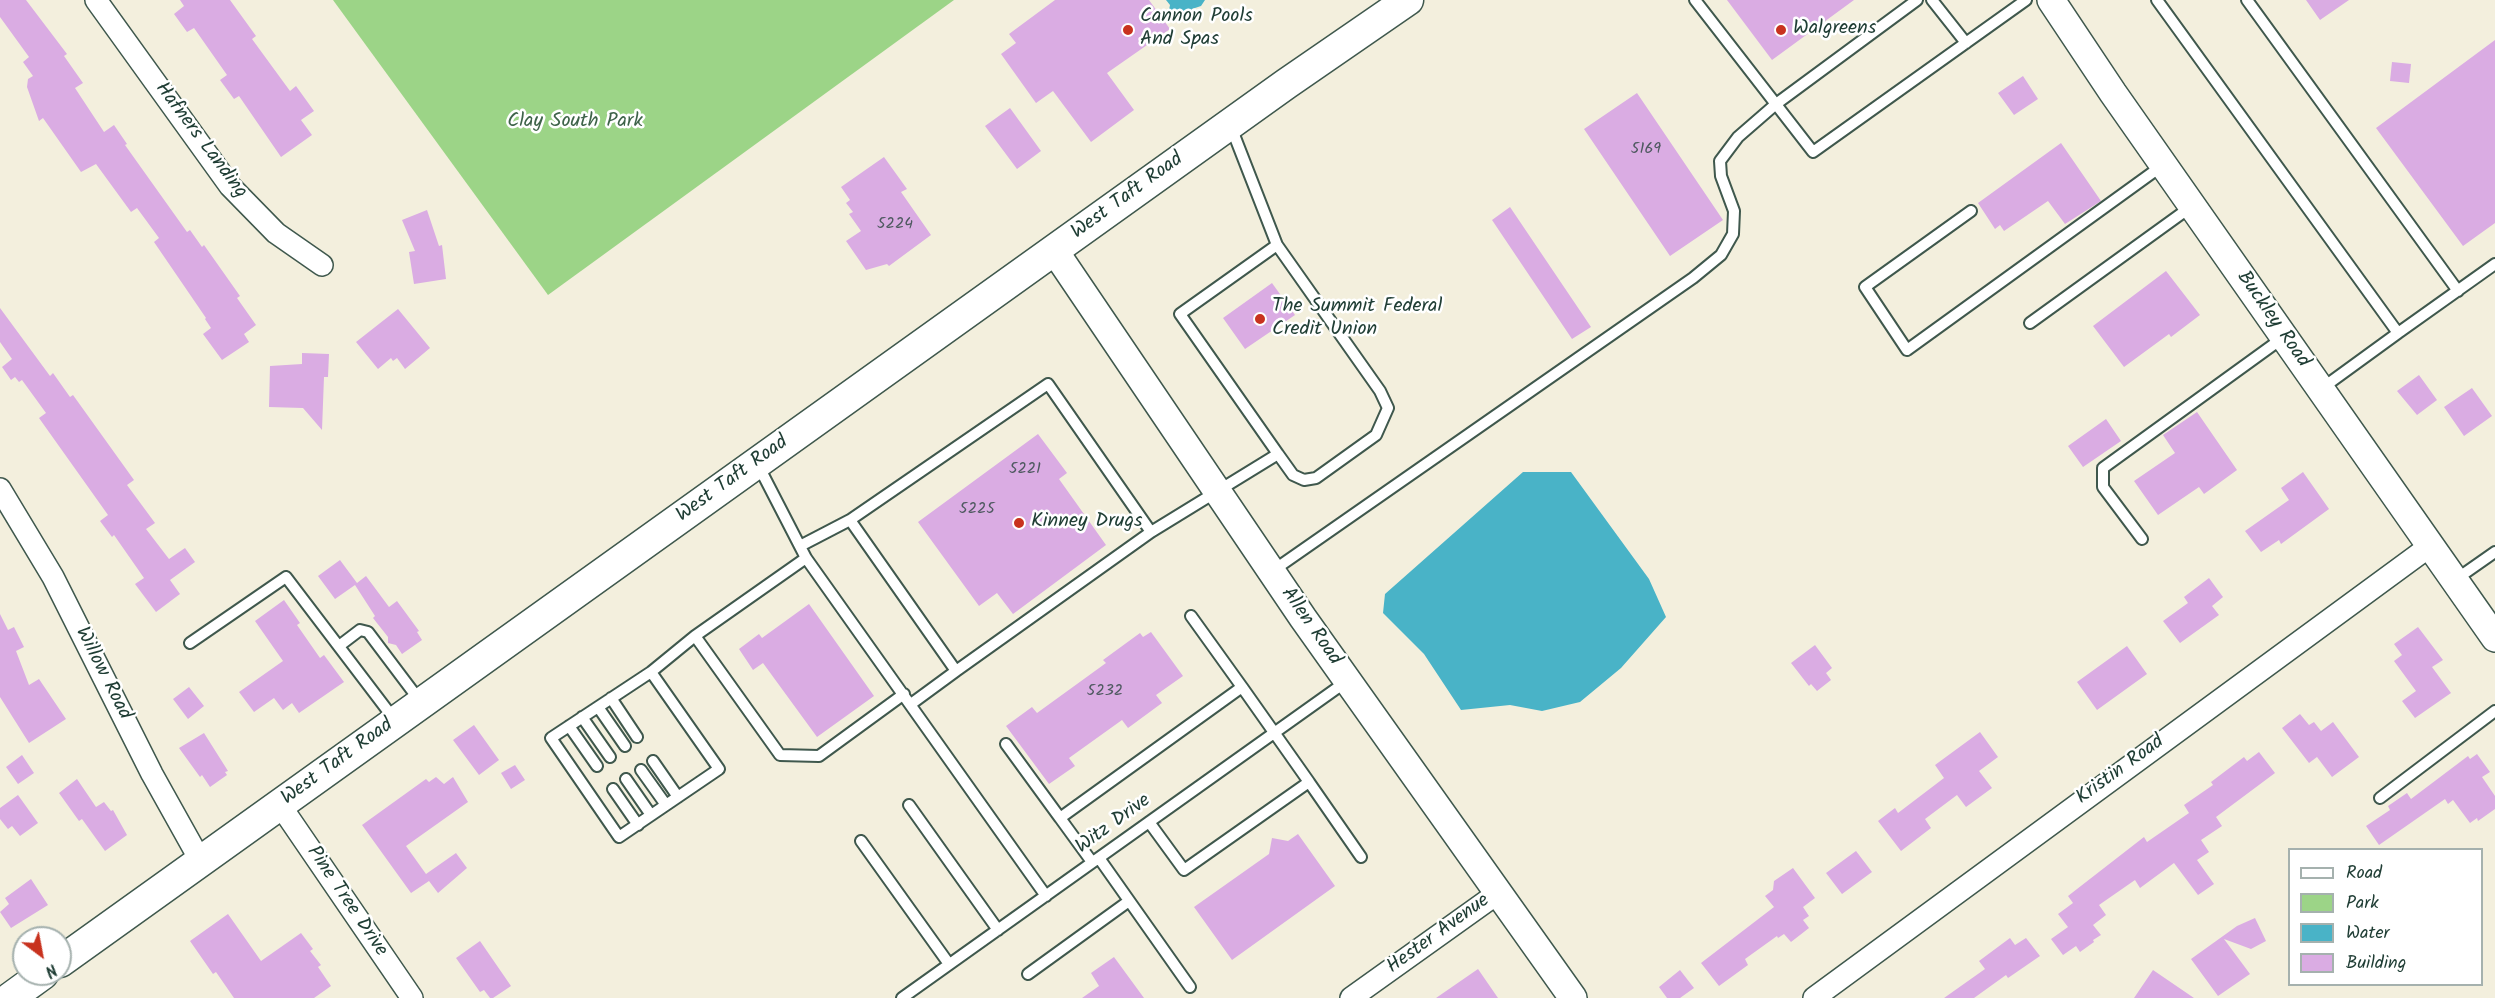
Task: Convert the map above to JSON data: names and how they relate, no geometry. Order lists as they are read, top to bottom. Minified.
{"streets":{"main road":["West Taft Road"],"street":["Hafners Landing","Buckley Road","Allen Road","Willow Road","Kristin Road","Pine Tree Drive","Hester Avenue"],"lane":["Witz Drive"]},"crossings":[["West Taft Road","Allen Road"],["West Taft Road","Willow Road"],["West Taft Road","Pine Tree Drive"],["Buckley Road","Kristin Road"],["Allen Road","Witz Drive"],["Allen Road","Hester Avenue"]],"parks":["Clay South Park"],"places":["Cannon Pools And Spas","Walgreens","The Summit Federal Credit Union","Kinney Drugs"],"house_numbers":["5169","5224","5221","5225","5232"],"legend":["Road","Park","Water","Building"],"north":"bottom right"}
